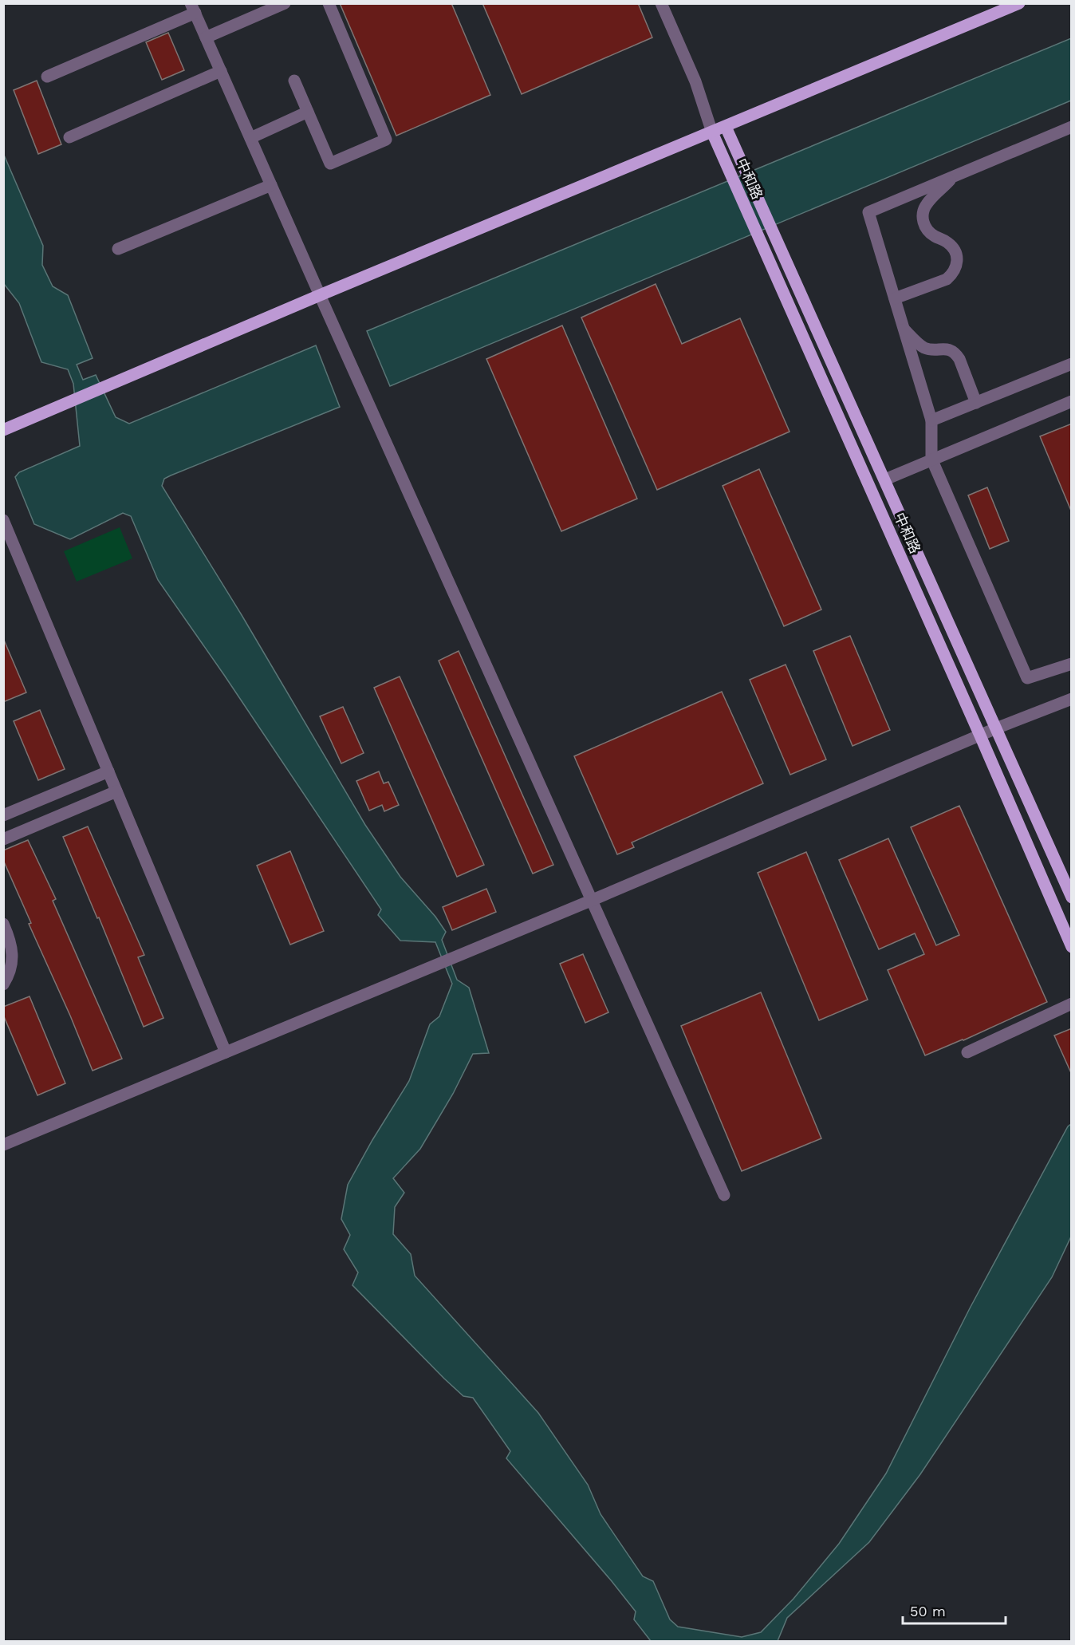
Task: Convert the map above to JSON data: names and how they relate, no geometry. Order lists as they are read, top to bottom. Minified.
{"streets":{"main road":["中和路"]},"scale_bar":"50 m"}
